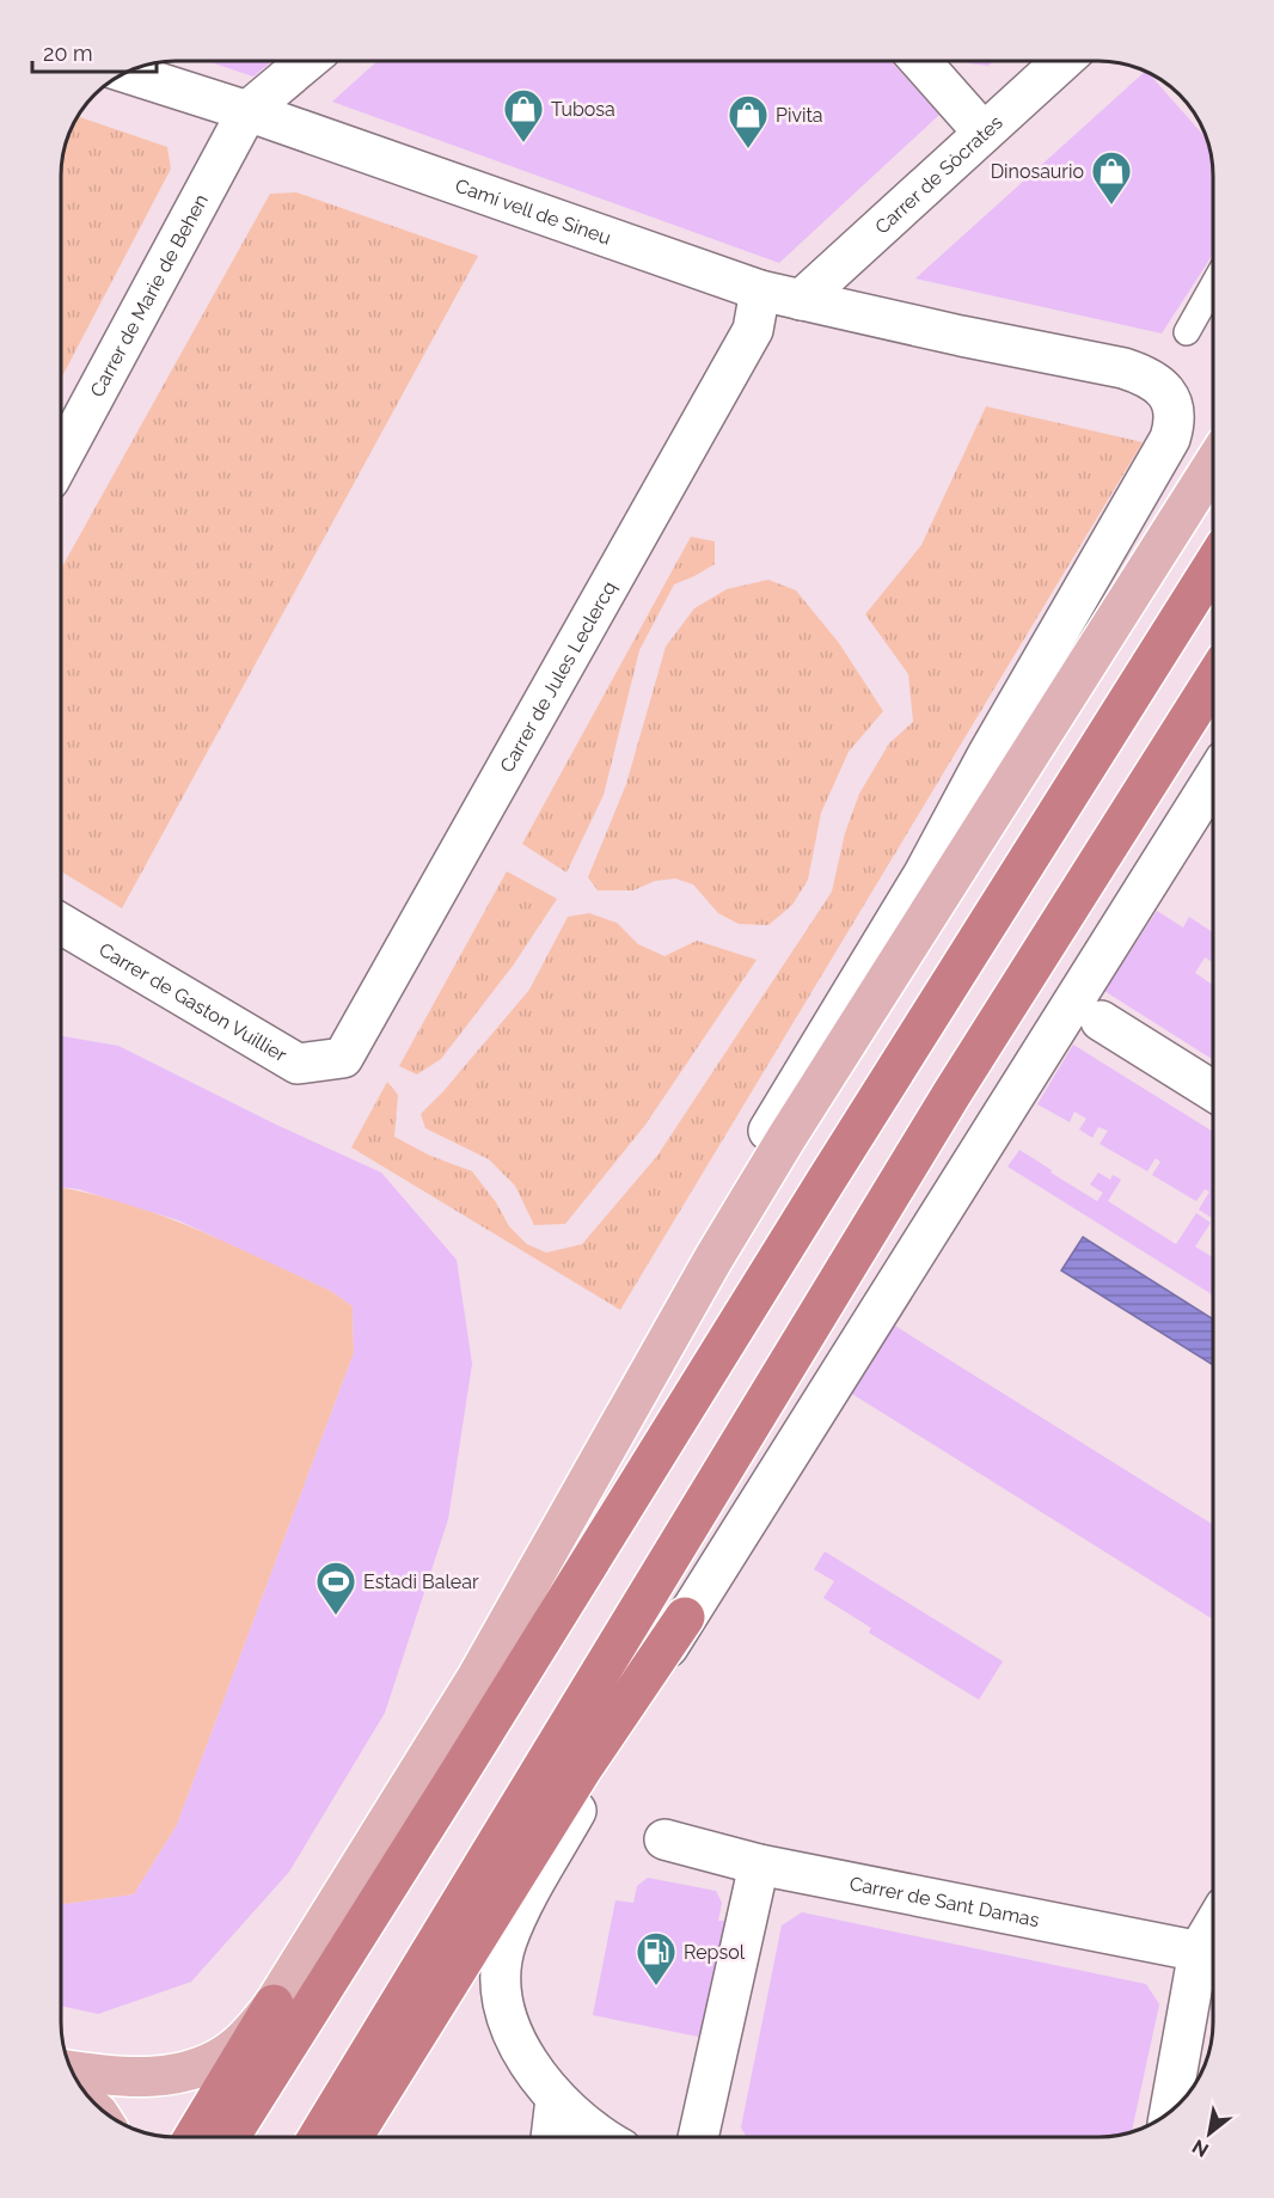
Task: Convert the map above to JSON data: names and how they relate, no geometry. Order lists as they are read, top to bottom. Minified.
{"streets":{"street":["Carrer de Sòcrates","Camí vell de Sineu","Carrer de Marie de Behen","Carrer de Jules Leclercq","Carrer de Gaston Vuillier","Carrer de Sant Damas"]},"crossings":[["Carrer de Sòcrates","Camí vell de Sineu"],["Camí vell de Sineu","Carrer de Marie de Behen"],["Camí vell de Sineu","Carrer de Jules Leclercq"],["Carrer de Jules Leclercq","Carrer de Gaston Vuillier"]],"places":{"shop":["Tubosa","Pivita","Dinosaurio"],"sports":["Estadi Balear"],"fuel station":["Repsol"]},"scale_bar":"20 m","north":"bottom left"}
